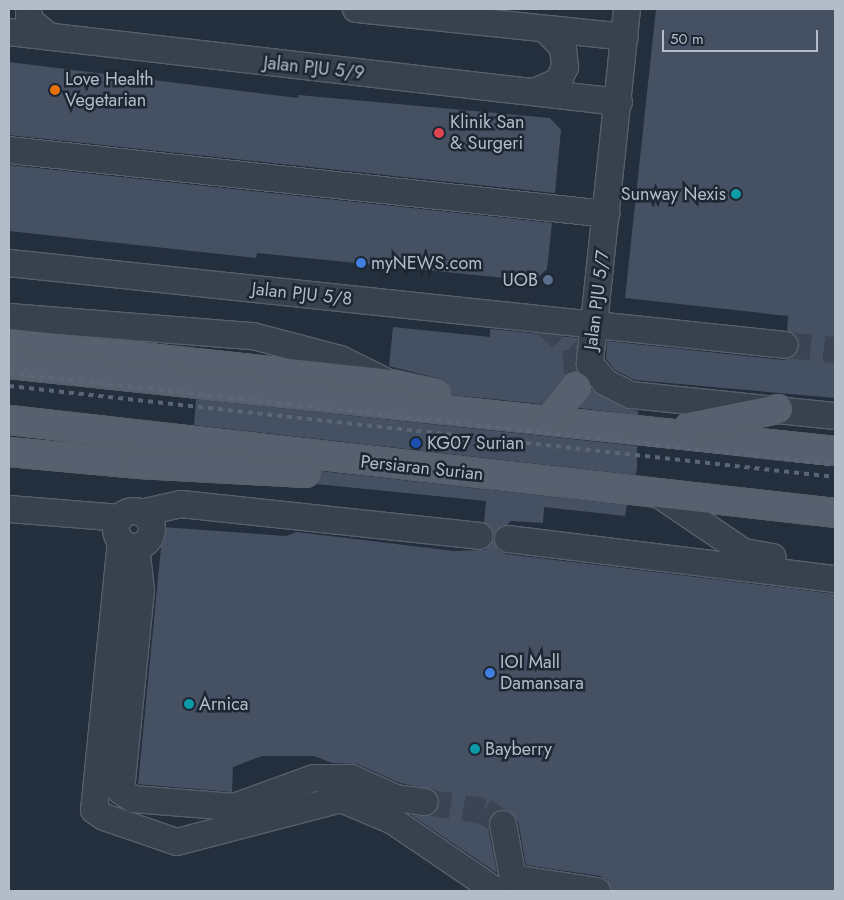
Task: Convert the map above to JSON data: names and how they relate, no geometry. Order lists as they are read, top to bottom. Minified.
{"streets":{"main road":["Persiaran Surian"],"street":["Jalan PJU 5/9","Jalan PJU 5/8","Jalan PJU 5/7"]},"crossings":[["Jalan PJU 5/9","Jalan PJU 5/7"],["Jalan PJU 5/8","Jalan PJU 5/7"]],"places":["Love Health Vegetarian","Klinik San & Surgeri","Sunway Nexis","myNEWS.com","UOB","KG07 Surian","IOI Mall Damansara","Arnica","Bayberry"],"scale_bar":"50 m"}
